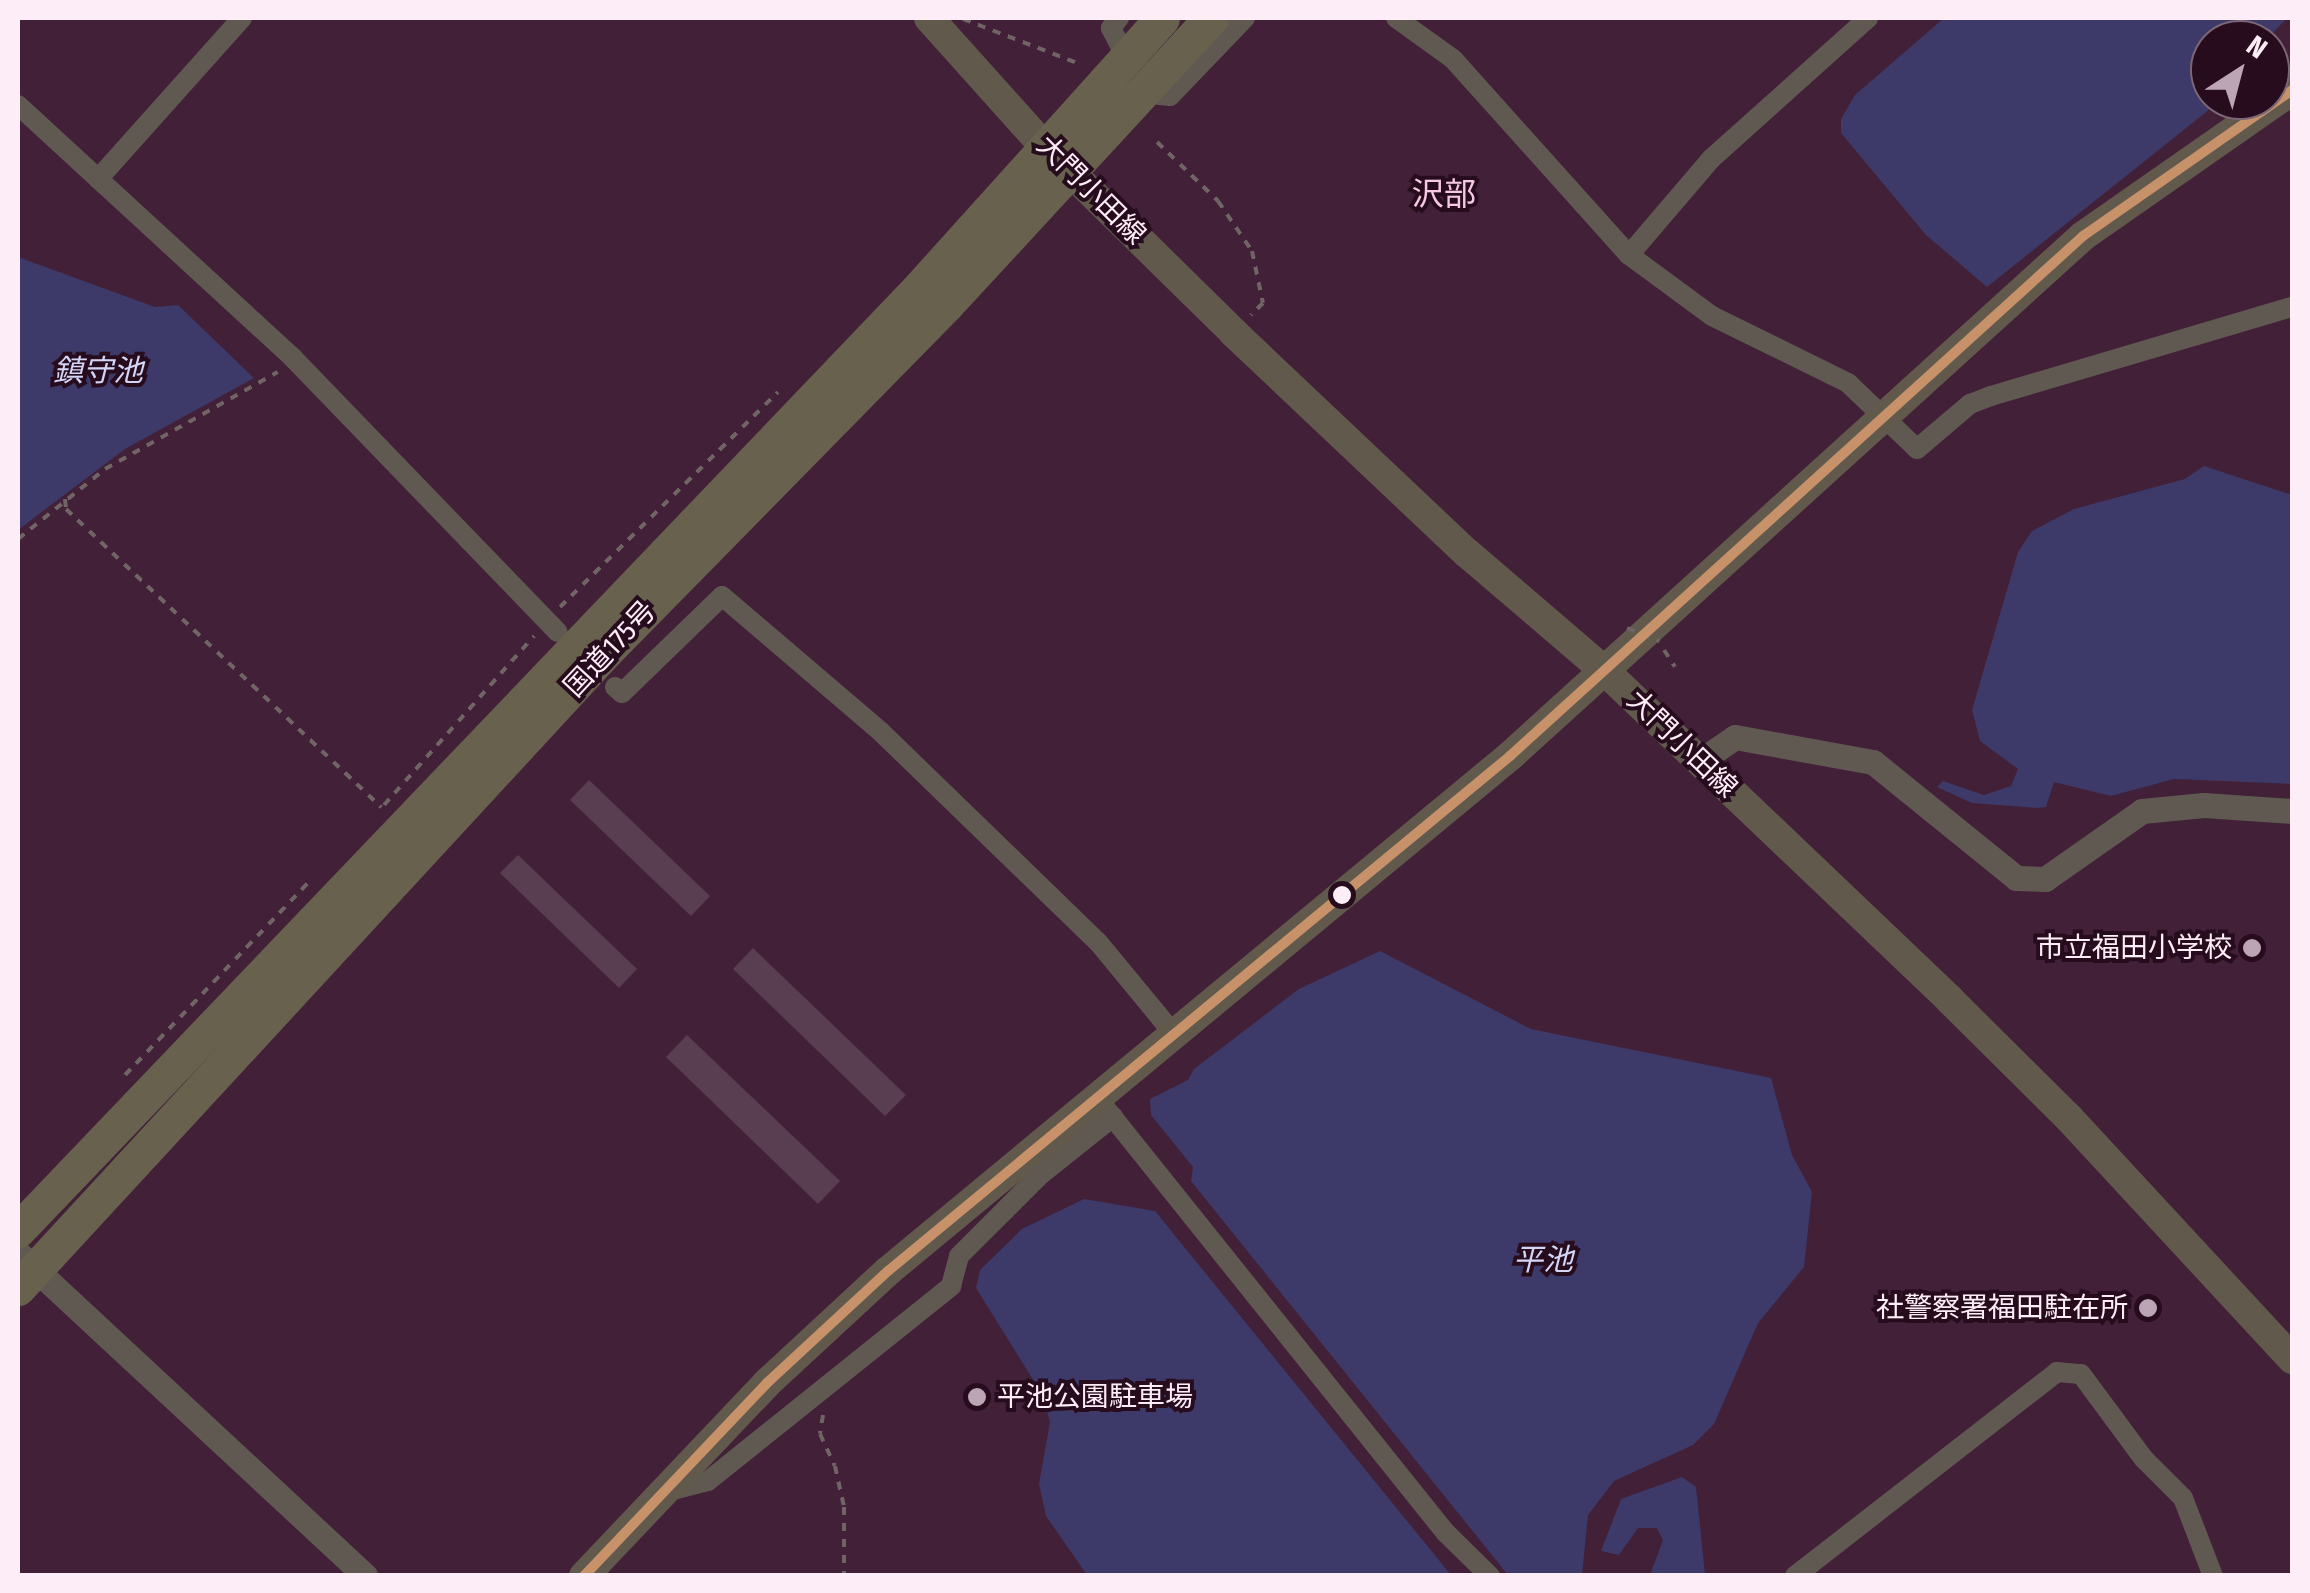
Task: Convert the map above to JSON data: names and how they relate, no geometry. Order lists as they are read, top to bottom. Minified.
{"streets":{"highway":["国道175号"],"main road":["大門小田線"]},"crossings":[["大門小田線","国道175号"]],"districts":["沢部"],"water":["鎮守池","平池"],"places":["市立福田小学校","社警察署福田駐在所","平池公園駐車場"],"north":"top right"}
